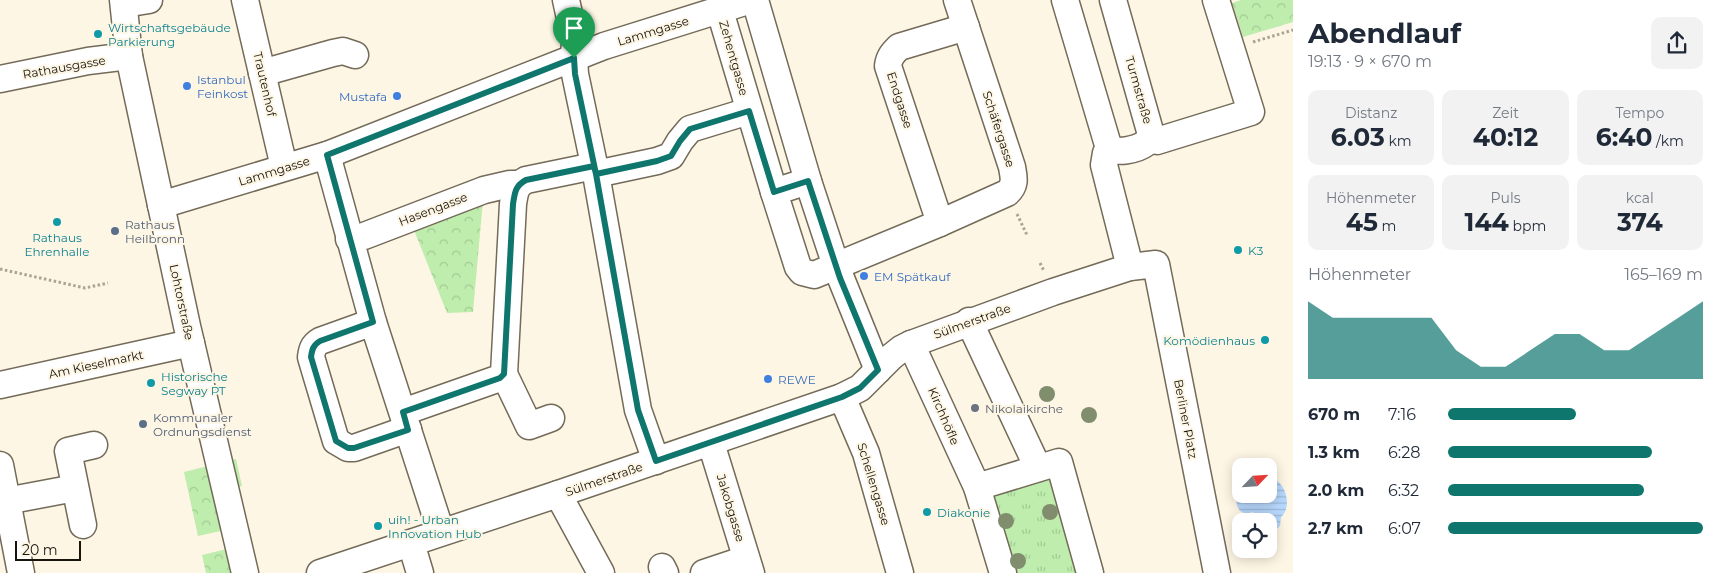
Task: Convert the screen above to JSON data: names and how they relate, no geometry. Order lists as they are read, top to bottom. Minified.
{"streets":{"street":["Lammgasse","Zehentgasse","Rathausgasse","Trautenhof","Turmstraße","Endgasse","Schäfergasse","Hasengasse","Lohtorstraße","Sülmerstraße","Am Kieselmarkt","Kirchhöfle","Berliner Platz","Schellengasse","Jakobgasse"]},"crossings":[["Lammgasse","Zehentgasse"],["Lammgasse","Trautenhof"],["Lammgasse","Lohtorstraße"],["Zehentgasse","Schäfergasse"],["Zehentgasse","Hasengasse"],["Rathausgasse","Lohtorstraße"],["Endgasse","Schäfergasse"],["Lohtorstraße","Am Kieselmarkt"],["Sülmerstraße","Kirchhöfle"],["Sülmerstraße","Berliner Platz"],["Sülmerstraße","Schellengasse"],["Sülmerstraße","Jakobgasse"]],"places":["Wirtschaftsgebäude Parkierung","Istanbul Feinkost","Mustafa","Rathaus Ehrenhalle","Rathaus Heilbronn","K3","EM Spätkauf","Komödienhaus","REWE","Historische Segway PT","Nikolaikirche","Kommunaler Ordnungsdienst","Diakonie","uih! - Urban Innovation Hub"],"scale_bar":"20 m","north":"top right","page":{"heading":["Abendlauf","19:13 · 9 × 670 m"],"stats":[["Distanz","6.03 km"],["Zeit","40:12"],["Tempo","6:40 /km"],["Höhenmeter","45 m"],["Puls","144 bpm"],["kcal","374"]],"chart":["Höhenmeter","165–169 m"],"list":[{"name":"670 m","note":"7:16"},{"name":"1.3 km","note":"6:28"},{"name":"2.0 km","note":"6:32"},{"name":"2.7 km","note":"6:07"}],"scale":"20 m"}}
